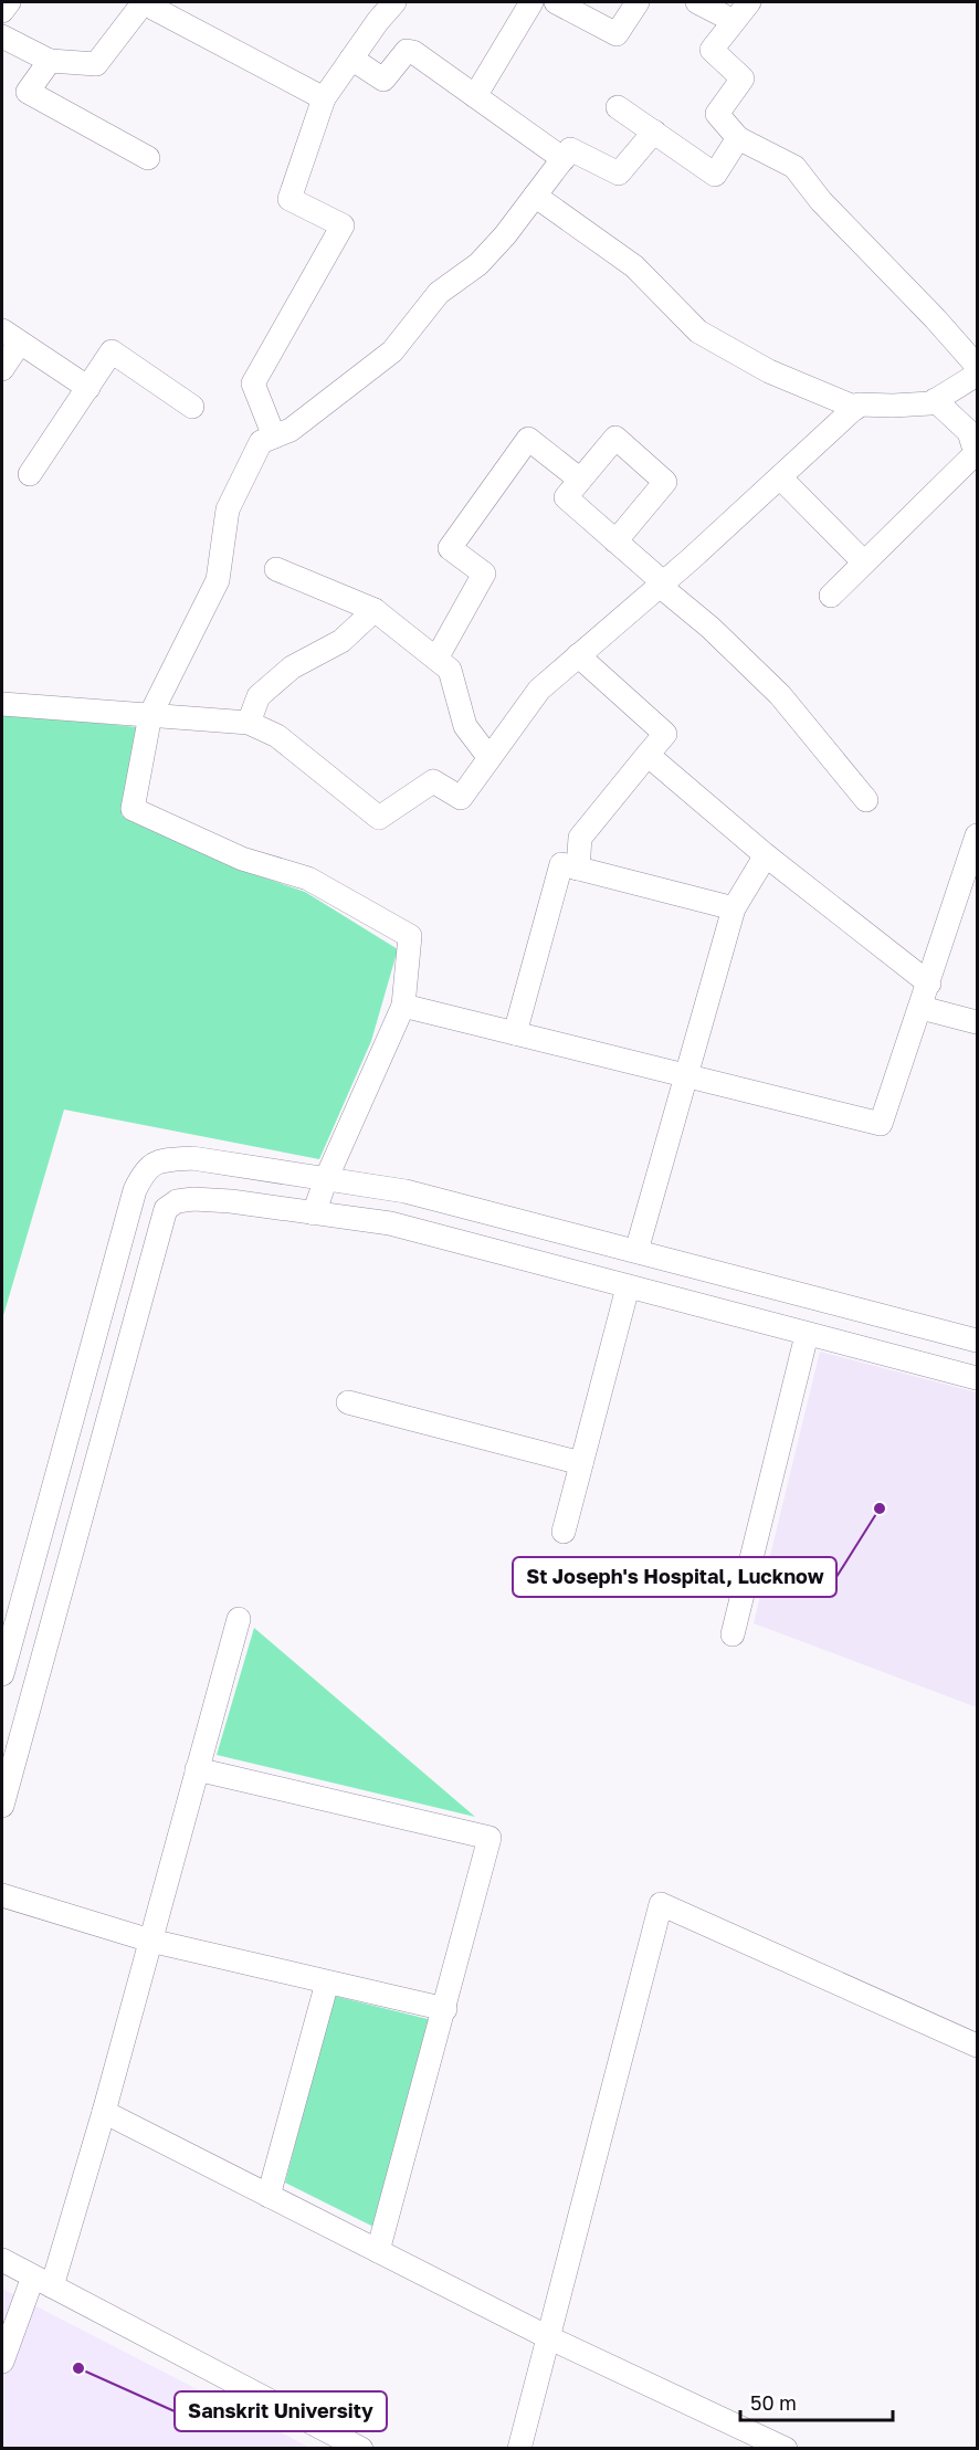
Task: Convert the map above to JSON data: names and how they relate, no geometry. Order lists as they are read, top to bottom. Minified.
{"places":["St Joseph's Hospital, Lucknow","Sanskrit University"],"scale_bar":"50 m"}
